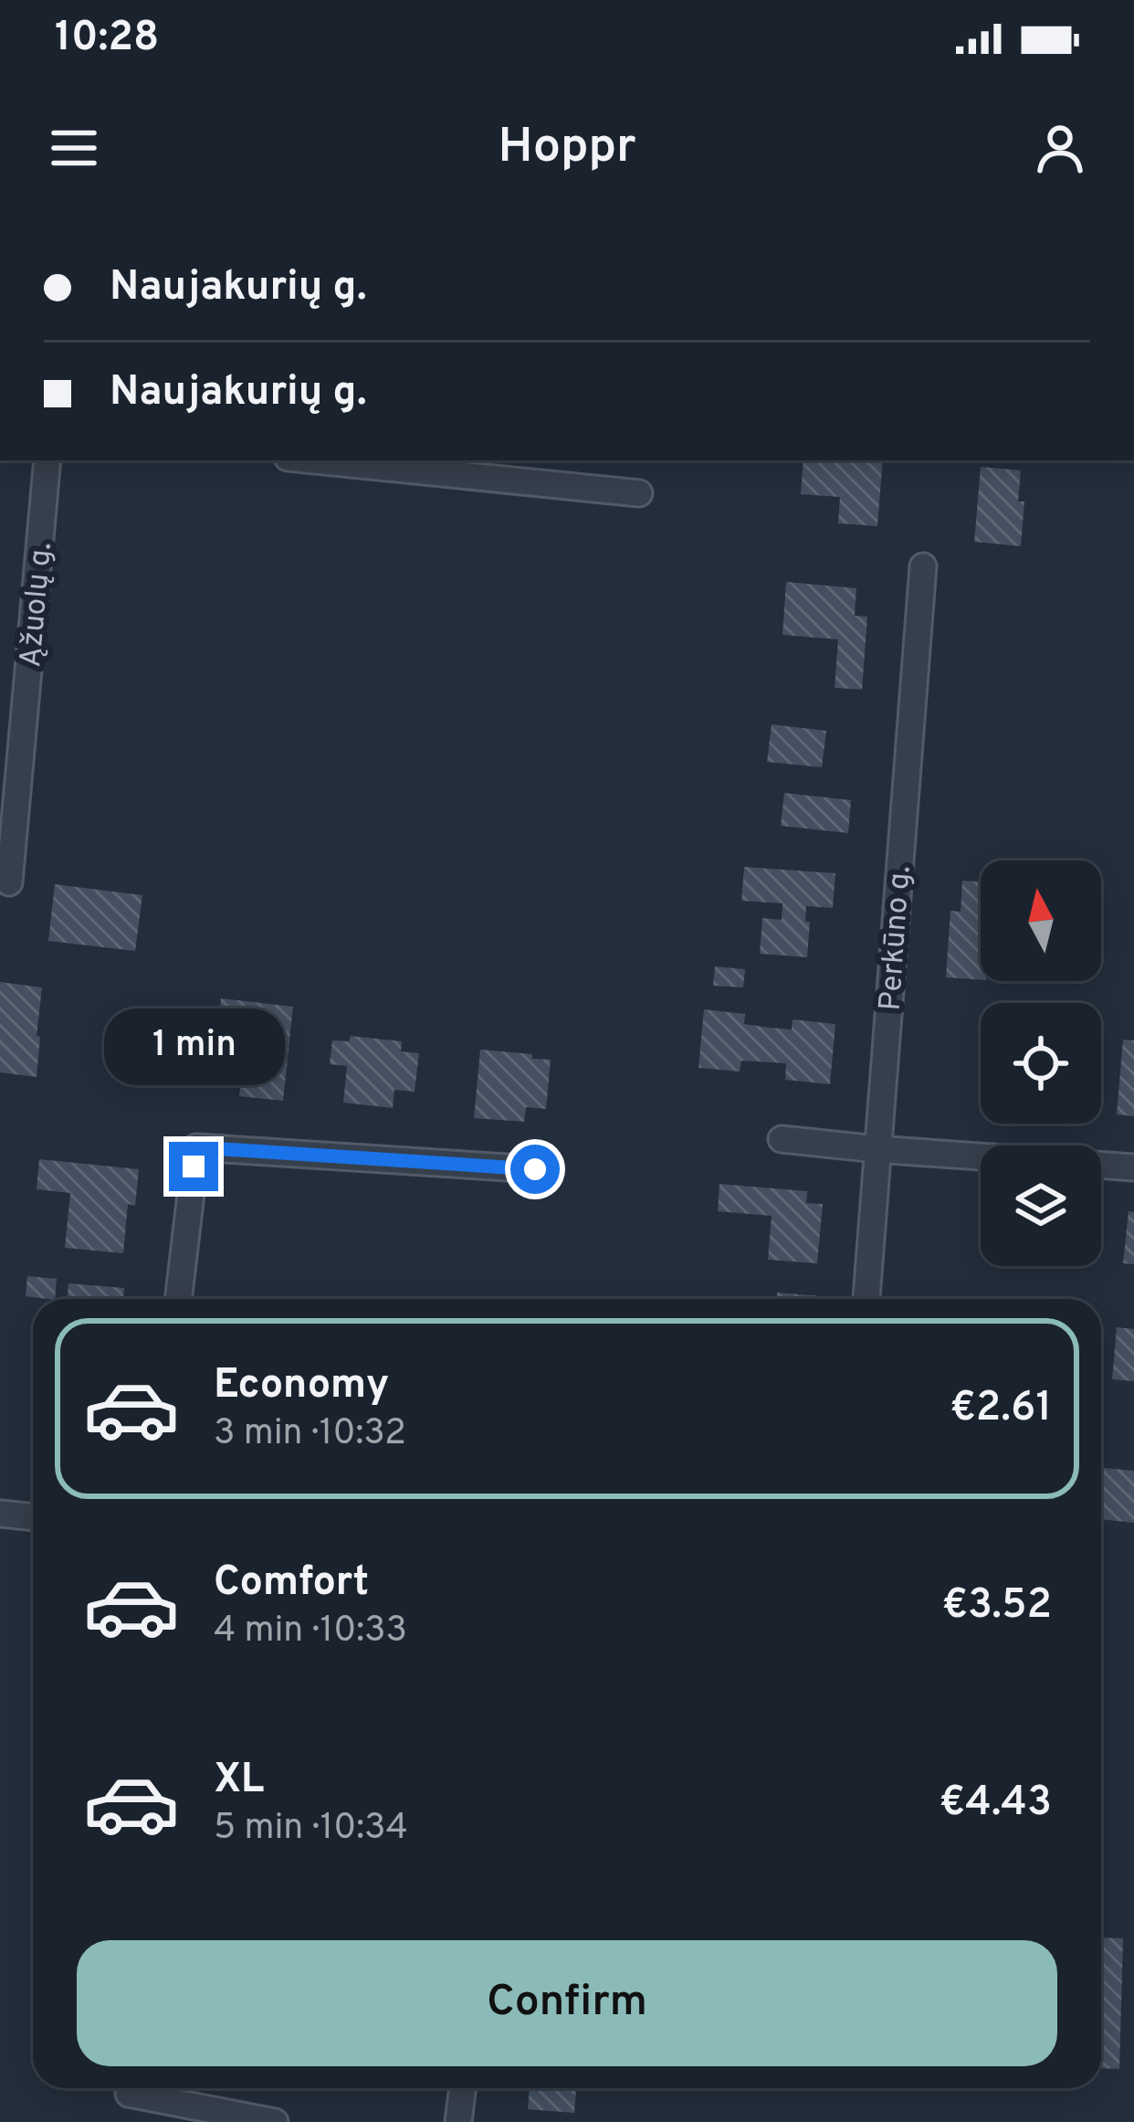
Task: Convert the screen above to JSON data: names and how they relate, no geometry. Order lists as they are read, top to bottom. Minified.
{"streets":{"street":["Ąžuolų g.","Perkūno g."]},"north":"top","page":{"status":"10:28","header":"Hoppr","banner":["Naujakurių g.","Naujakurių g."],"bubble":"1 min","list":[{"name":"Economy","note":"3 min · 10:32","value":"€2.61"},{"name":"Comfort","note":"4 min · 10:33","value":"€3.52"},{"name":"XL","note":"5 min · 10:34","value":"€4.43"}],"buttons":"Confirm"}}
